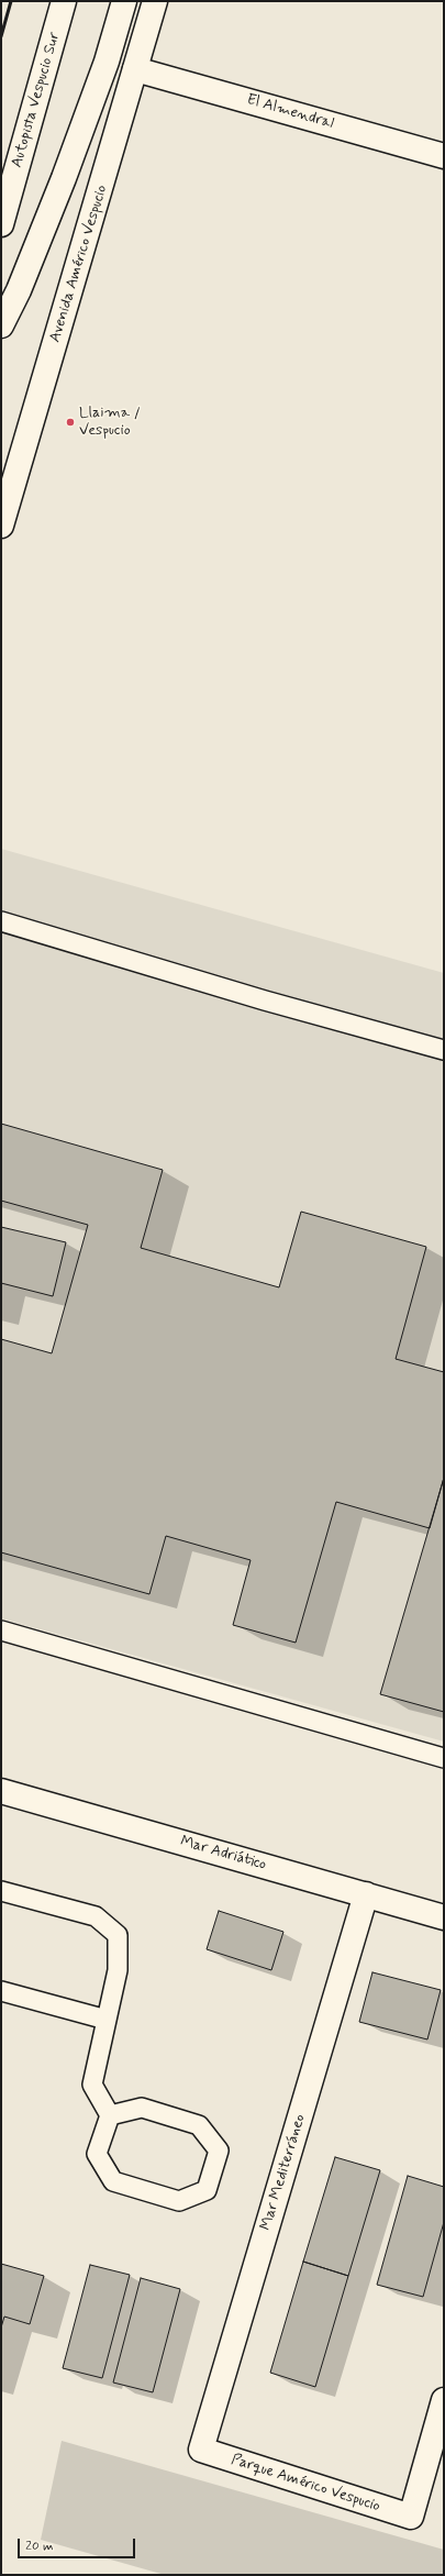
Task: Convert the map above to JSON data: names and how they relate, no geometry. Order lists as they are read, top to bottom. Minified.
{"streets":{"main road":["Autopista Vespucio Sur","El Almendral","Avenida Américo Vespucio","Mar Adriático","Mar Mediterráneo","Parque Américo Vespucio"]},"crossings":[["El Almendral","Avenida Américo Vespucio"],["Mar Adriático","Mar Mediterráneo"],["Mar Mediterráneo","Parque Américo Vespucio"]],"places":["Llaima / Vespucio"],"scale_bar":"20 m"}
